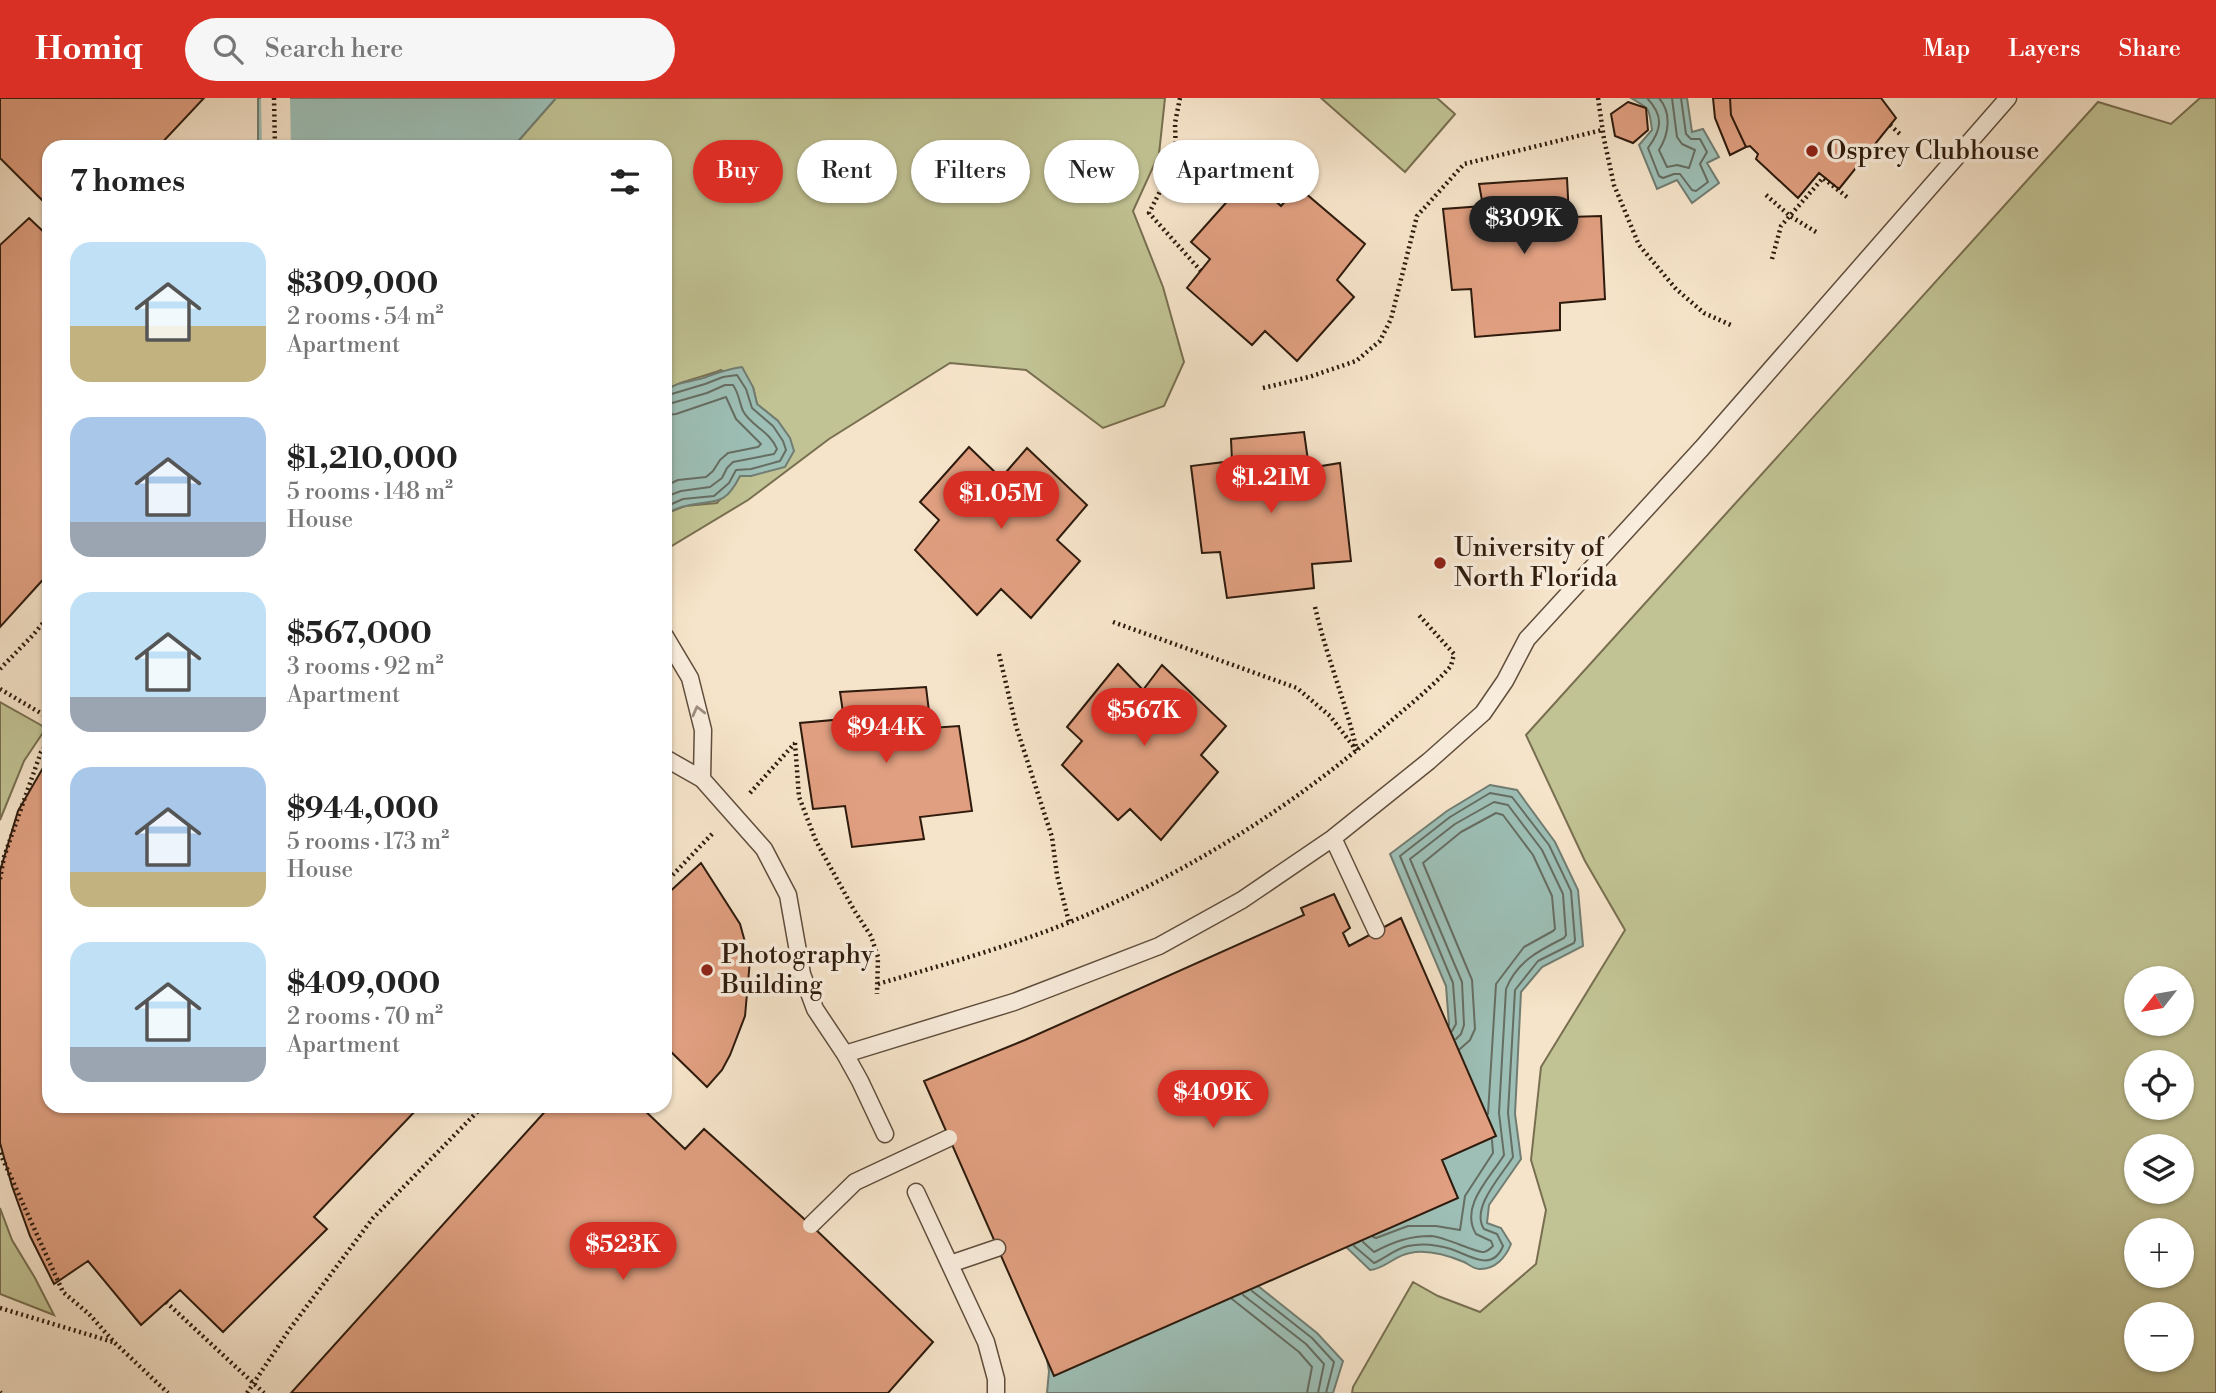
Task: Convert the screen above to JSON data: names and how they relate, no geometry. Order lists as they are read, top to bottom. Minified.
{"places":["Osprey Clubhouse","University of North Florida","Photography Building"],"north":"bottom left","page":{"header":"Homiq","search":"Search here","nav":["Map","Layers","Share"],"chip":["Buy","Rent","Filters","New","Apartment"],"heading":"7 homes","price":["$309K","$1.21M","$1.05M","$567K","$944K","$409K","$523K"],"list":[{"name":"$309,000","note":"2 rooms · 54 m² · Apartment"},{"name":"$1,210,000","note":"5 rooms · 148 m² · House"},{"name":"$567,000","note":"3 rooms · 92 m² · Apartment"},{"name":"$944,000","note":"5 rooms · 173 m² · House"},{"name":"$409,000","note":"2 rooms · 70 m² · Apartment"}],"map_buttons":["+","−"]}}
